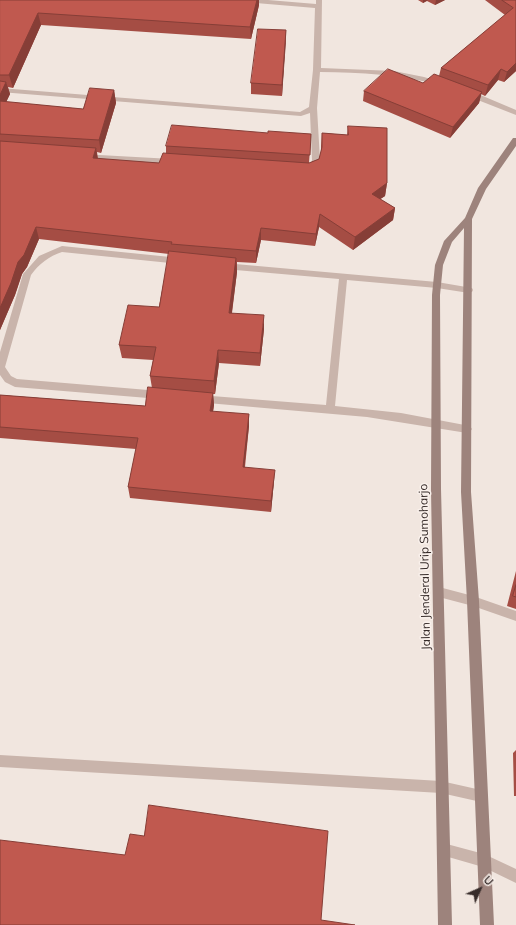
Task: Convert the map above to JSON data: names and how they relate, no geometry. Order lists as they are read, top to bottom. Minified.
{"streets":{"street":["Jalan Jenderal Urip Sumoharjo"]},"north":"top right"}
